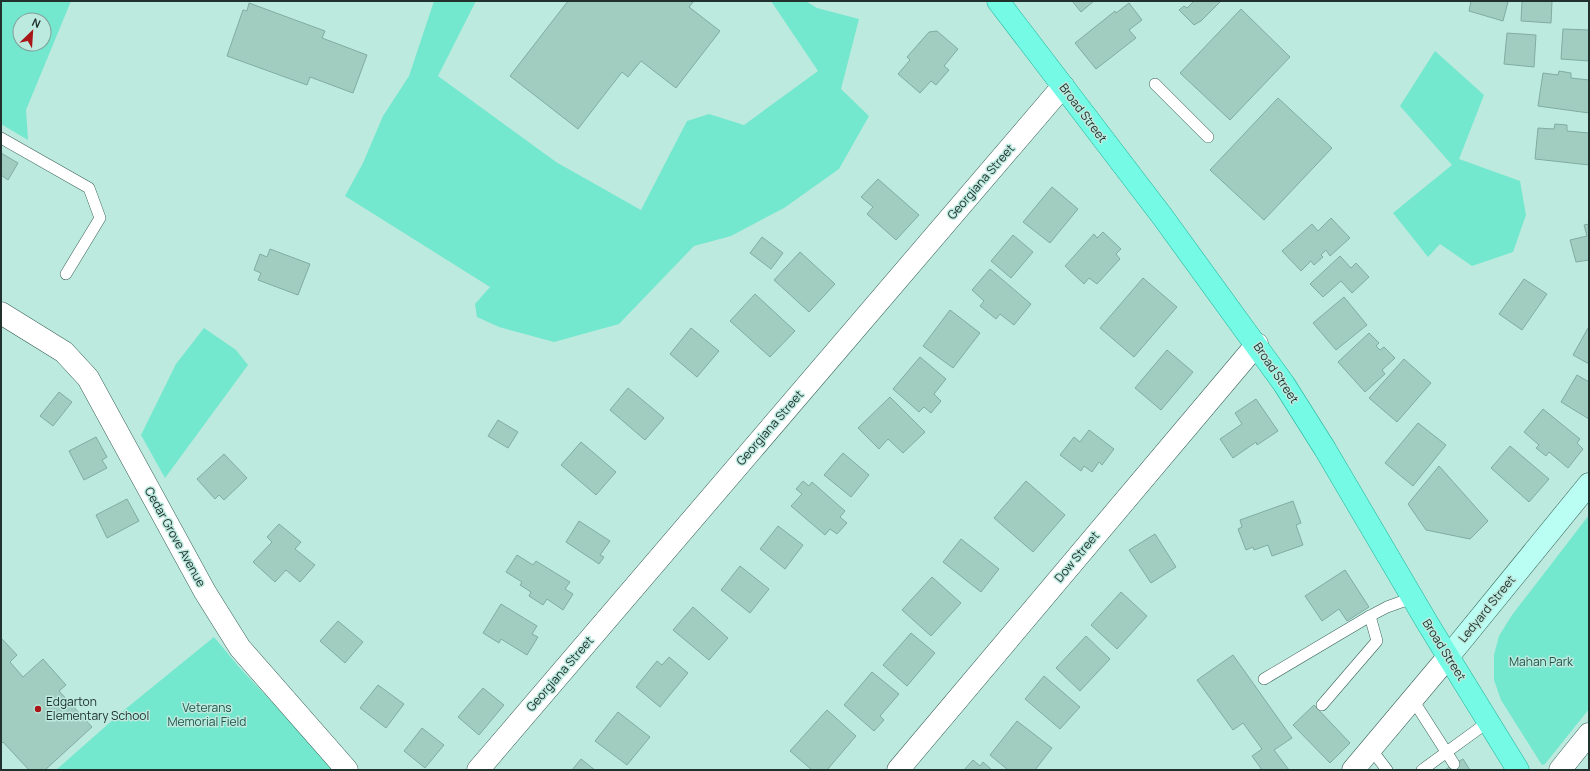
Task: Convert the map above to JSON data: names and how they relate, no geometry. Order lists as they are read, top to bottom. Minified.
{"streets":{"main road":["Broad Street"],"street":["Georgiana Street","Cedar Grove Avenue","Dow Street","Ledyard Street"]},"crossings":[["Broad Street","Georgiana Street"],["Broad Street","Dow Street"],["Broad Street","Ledyard Street"]],"parks":["Mahan Park","Veterans Memorial Field"],"places":["Edgarton Elementary School"],"north":"top right"}
